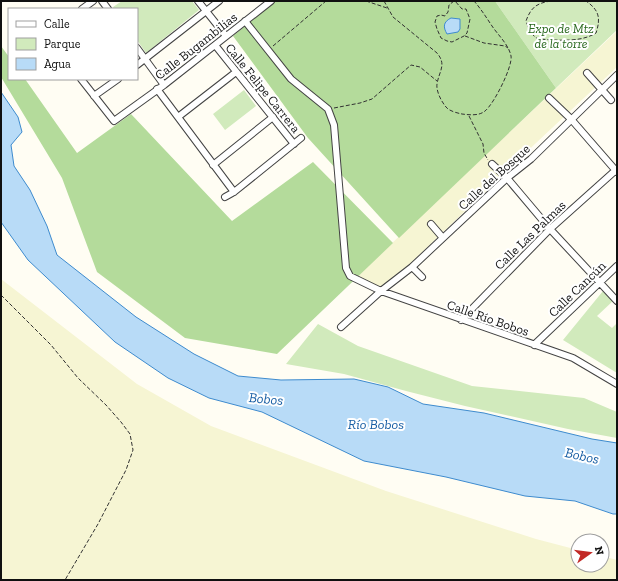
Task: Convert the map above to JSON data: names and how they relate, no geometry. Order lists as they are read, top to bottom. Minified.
{"streets":{"street":["Calle Bugambilias","Calle Felipe Carrera","Calle del Bosque","Calle Las Palmas","Calle Cancún","Calle Río Bobos"]},"crossings":[["Calle Bugambilias","Calle Felipe Carrera"],["Calle del Bosque","Calle Río Bobos"],["Calle Las Palmas","Calle Río Bobos"],["Calle Cancún","Calle Río Bobos"]],"water":["Bobos","Río Bobos"],"parks":["Expo de Mtz de la torre"],"legend":["Calle","Parque","Agua"],"north":"right"}
